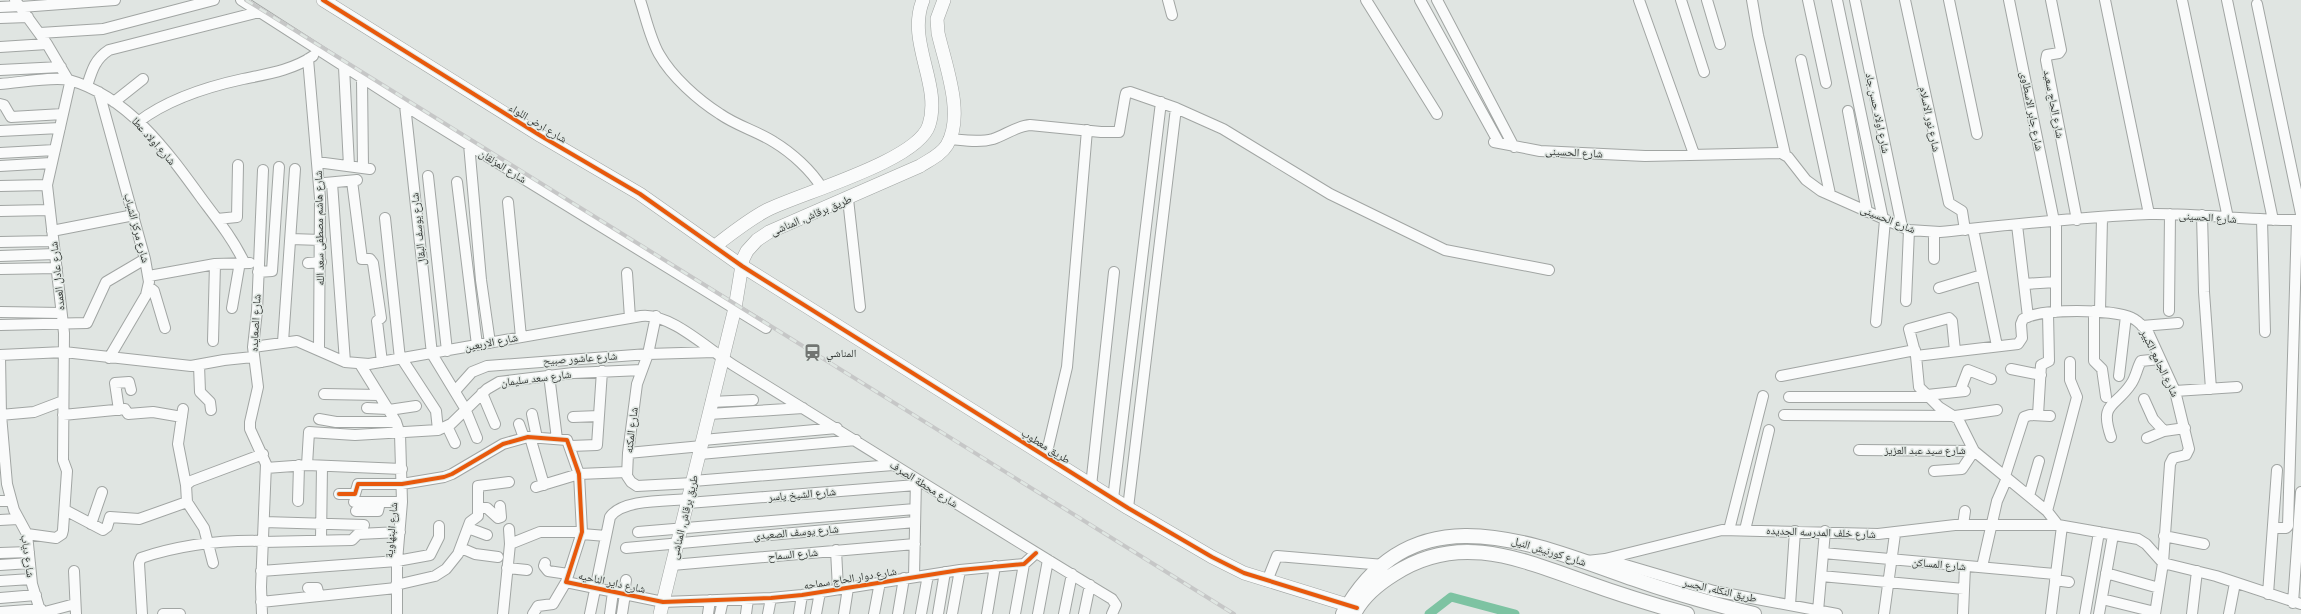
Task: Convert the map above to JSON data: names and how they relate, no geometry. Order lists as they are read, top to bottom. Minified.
{"streets":{"main road":["شارع كورنيش النيل"],"street":["شارع الحاج سعيد","شارع جابر الاسطاوى","شارع اولاد حسن جاد","شارع نور الاسلام","شارع ارض اللواء","شارع اولاد عطا","شارع الحسينى","شارع المزلقان","طريق برقاش, المناشى","شارع مركز الشباب","شارع هاشم مصطفى سعد الله","شارع يوسف البقال","شارع عادل العمده","شارع الصعايده","شارع الاربعين","شارع عاشور صبيح","شارع الجامع الكبير","شارع سعد سليمان","شارع المكنه","طريق معطوب","شارع سيد عبد العزيز","شارع محطة الصرف","شارع الشيخ ياسر","شارع البنهاوية","شارع يوسف الصعيدى","شارع خلف المدرسه الجديده","شارع السماح","شارع دياب","شارع المساكن","شارع دوار الحاج سماحه","شارع داير الناحيه","طريق النكله, الجسر"]},"crossings":[["شارع الحاج سعيد","شارع الحسينى"],["شارع جابر الاسطاوى","شارع الحسينى"],["شارع جابر الاسطاوى","شارع الجامع الكبير"],["شارع اولاد حسن جاد","شارع الحسينى"],["شارع نور الاسلام","شارع الحسينى"],["شارع ارض اللواء","طريق برقاش, المناشى"],["شارع ارض اللواء","طريق معطوب"],["شارع اولاد عطا","شارع مركز الشباب"],["شارع اولاد عطا","شارع عادل العمده"],["شارع المزلقان","طريق برقاش, المناشى"],["شارع المزلقان","شارع يوسف البقال"],["طريق برقاش, المناشى","شارع عاشور صبيح"],["طريق برقاش, المناشى","طريق معطوب"],["طريق برقاش, المناشى","شارع محطة الصرف"],["طريق برقاش, المناشى","شارع الشيخ ياسر"],["طريق برقاش, المناشى","شارع يوسف الصعيدى"],["طريق برقاش, المناشى","شارع السماح"],["طريق برقاش, المناشى","شارع دوار الحاج سماحه"],["طريق برقاش, المناشى","شارع داير الناحيه"],["شارع هاشم مصطفى سعد الله","شارع الاربعين"],["شارع يوسف البقال","شارع الاربعين"],["شارع عادل العمده","شارع دياب"],["شارع الصعايده","شارع الاربعين"],["شارع الاربعين","شارع المكنه"],["شارع الاربعين","شارع البنهاوية"],["شارع عاشور صبيح","شارع المكنه"],["شارع عاشور صبيح","شارع محطة الصرف"],["شارع سعد سليمان","شارع المكنه"],["طريق معطوب","شارع كورنيش النيل"],["شارع سيد عبد العزيز","شارع خلف المدرسه الجديده"],["شارع محطة الصرف","شارع الشيخ ياسر"],["شارع الشيخ ياسر","شارع داير الناحيه"],["شارع خلف المدرسه الجديده","شارع كورنيش النيل"],["شارع خلف المدرسه الجديده","طريق النكله, الجسر"],["شارع دوار الحاج سماحه","شارع داير الناحيه"]],"places":{"station":["المناشي"]}}
